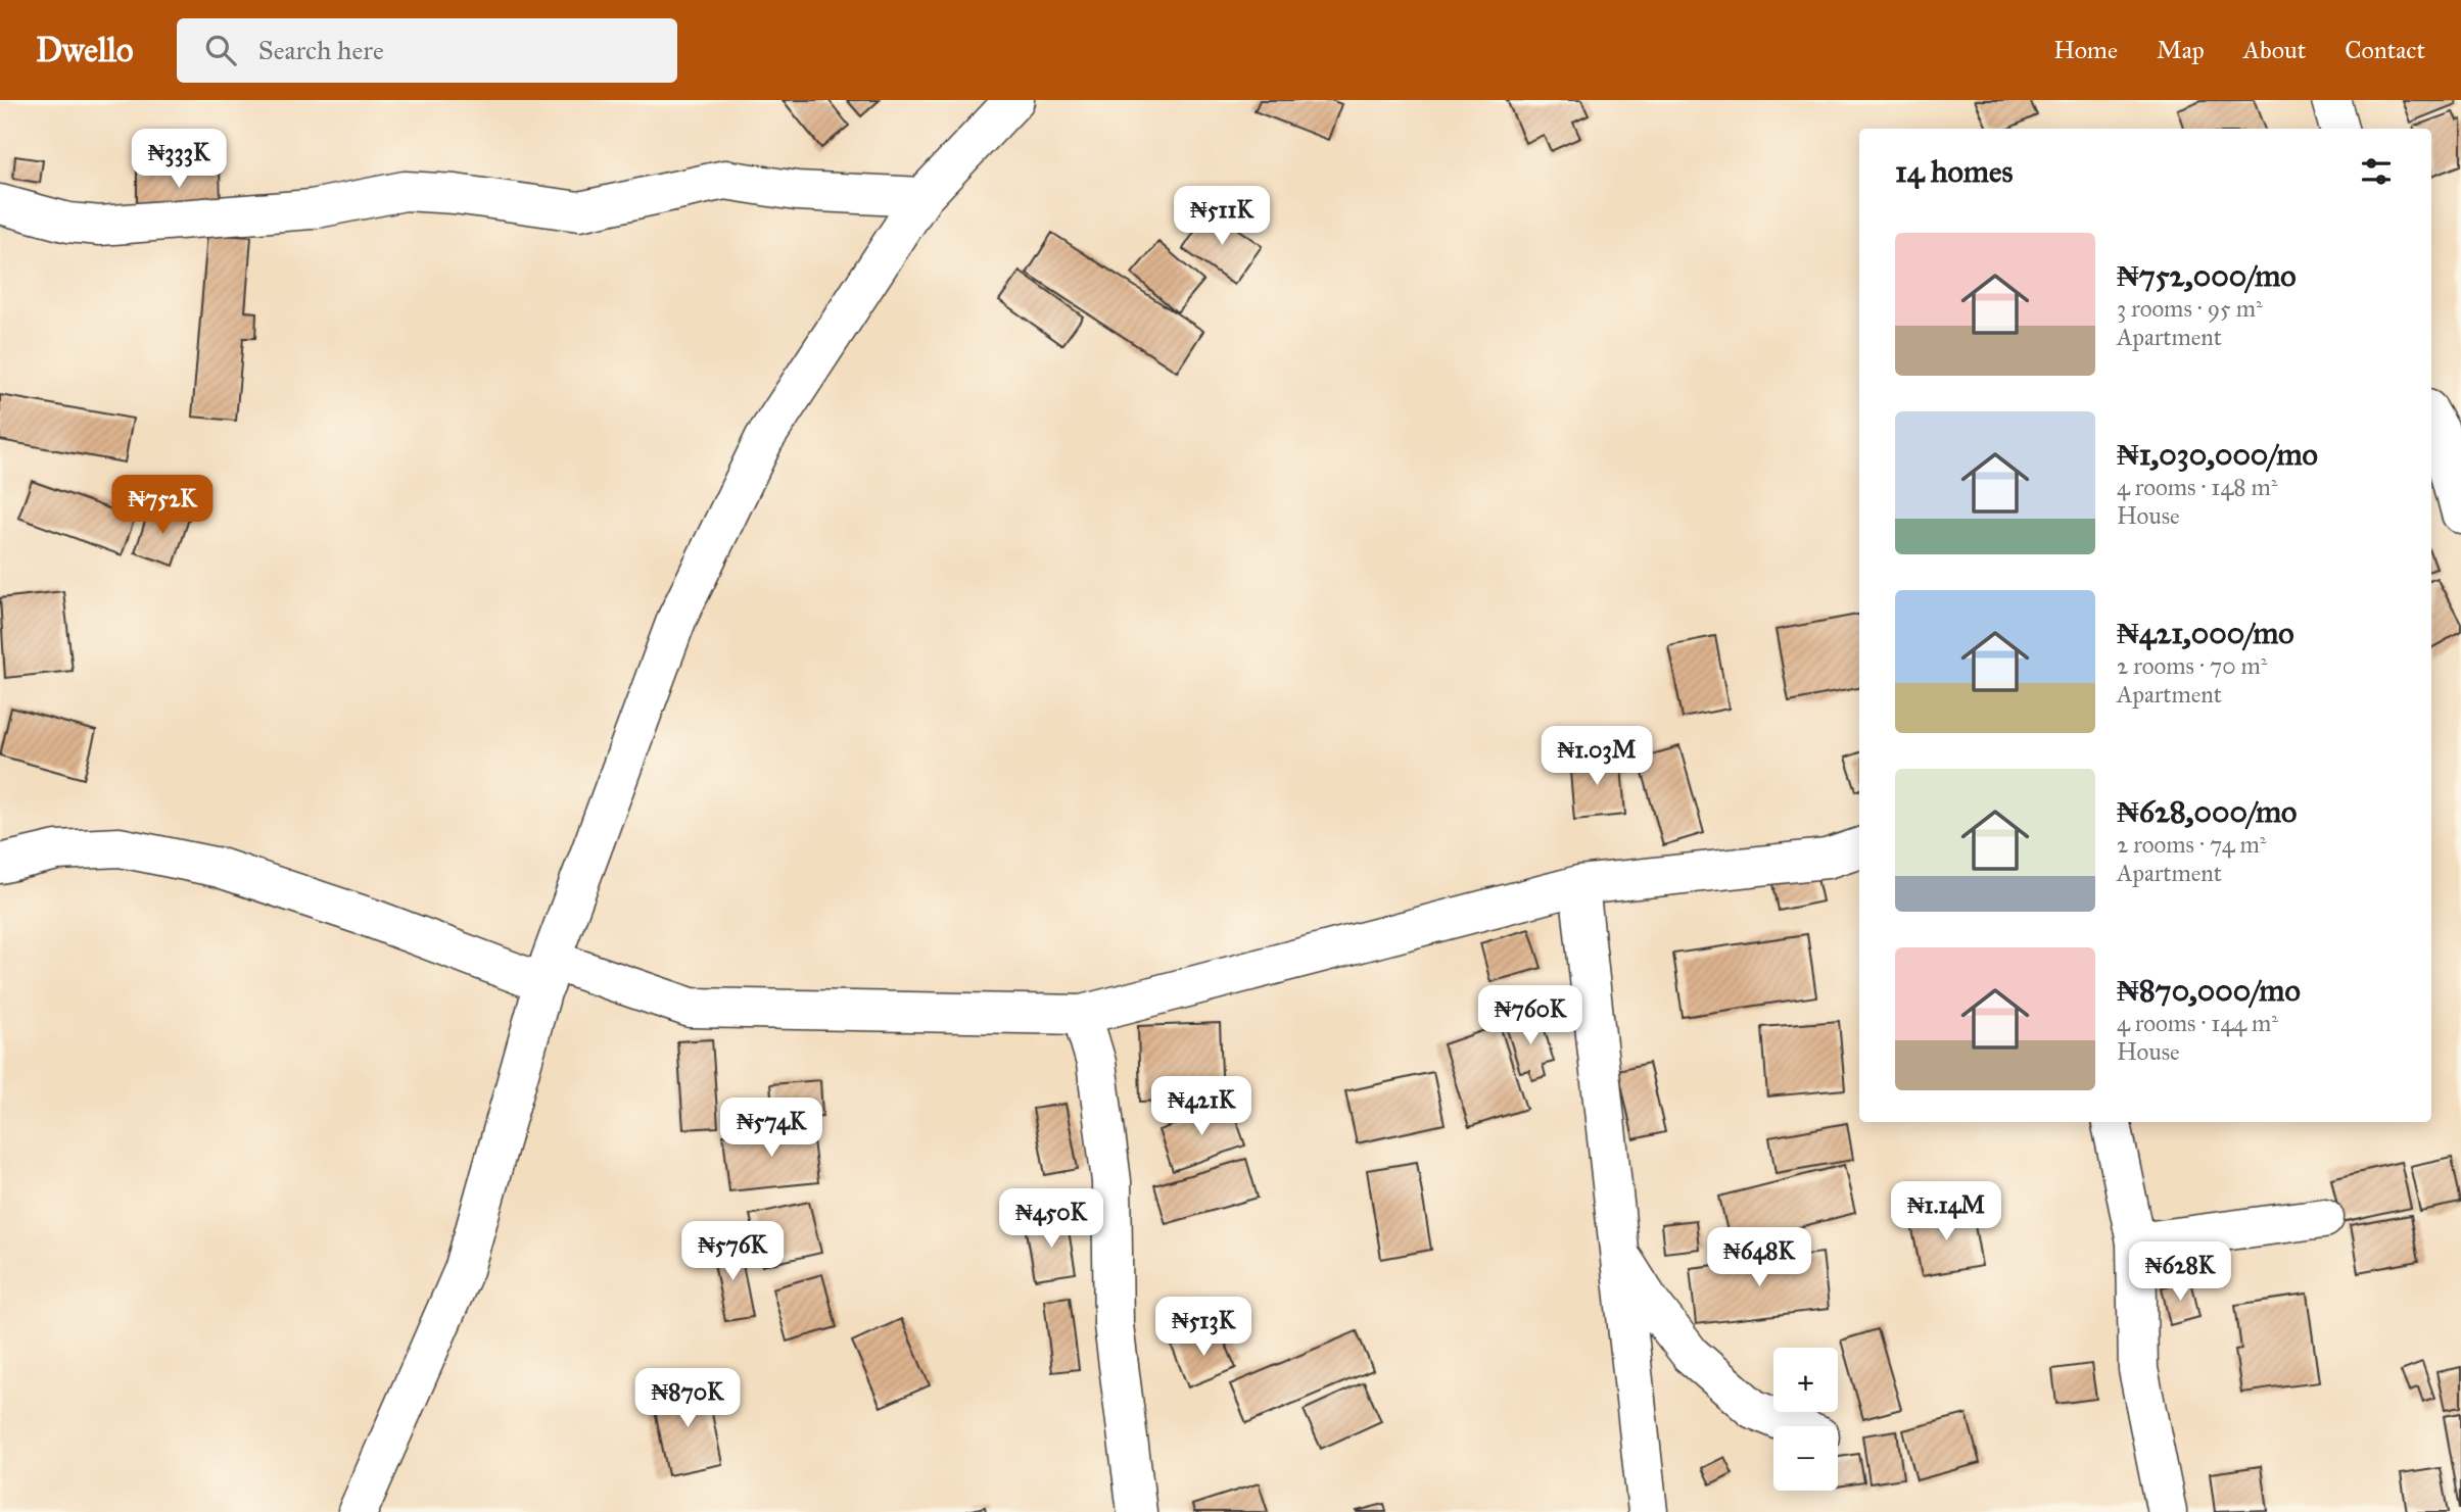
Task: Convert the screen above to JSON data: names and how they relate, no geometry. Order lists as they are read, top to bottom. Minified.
{"page":{"header":"Dwello","search":"Search here","nav":["Home","Map","About","Contact"],"price":["₦333K","₦511K","₦752K","₦1.03M","₦760K","₦421K","₦574K","₦1.14M","₦450K","₦576K","₦648K","₦628K","₦513K","₦870K"],"heading":"14 homes","list":[{"name":"₦752,000/mo","note":"3 rooms · 95 m² · Apartment"},{"name":"₦1,030,000/mo","note":"4 rooms · 148 m² · House"},{"name":"₦421,000/mo","note":"2 rooms · 70 m² · Apartment"},{"name":"₦628,000/mo","note":"2 rooms · 74 m² · Apartment"},{"name":"₦870,000/mo","note":"4 rooms · 144 m² · House"}],"map_buttons":["+","−"]}}
